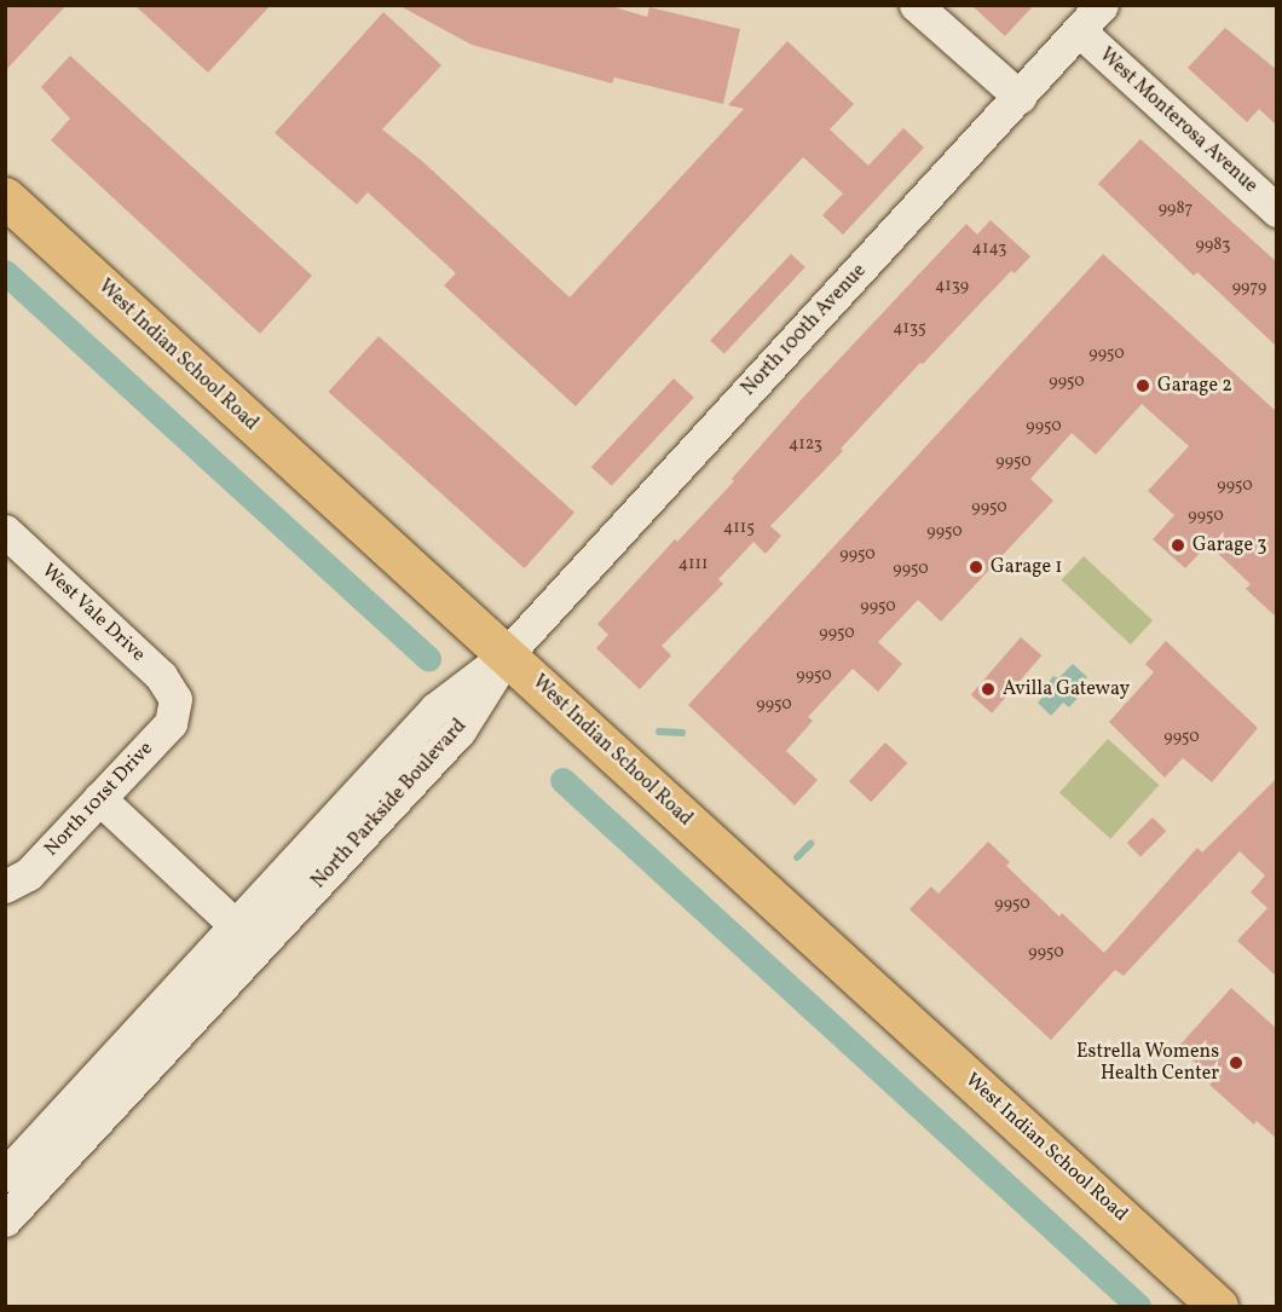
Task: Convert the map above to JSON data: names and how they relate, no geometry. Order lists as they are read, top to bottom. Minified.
{"streets":{"main road":["West Indian School Road"],"street":["West Monterosa Avenue","North 100th Avenue","West Vale Drive","North 101st Drive","North Parkside Boulevard"]},"crossings":[["West Monterosa Avenue","North 100th Avenue"],["North 100th Avenue","West Indian School Road"],["North 100th Avenue","North Parkside Boulevard"],["West Indian School Road","North Parkside Boulevard"],["West Vale Drive","North 101st Drive"]],"places":["Garage 2","Garage 3","Garage 1","Avilla Gateway","Estrella Womens Health Center"],"house_numbers":["9987","9983","4143","4139","9979","4135","9950","9950","9950","4123","9950","9950","9950","9950","4115","9950","9950","4111","9950","9950","9950","9950","9950","9950","9950","9950"]}
